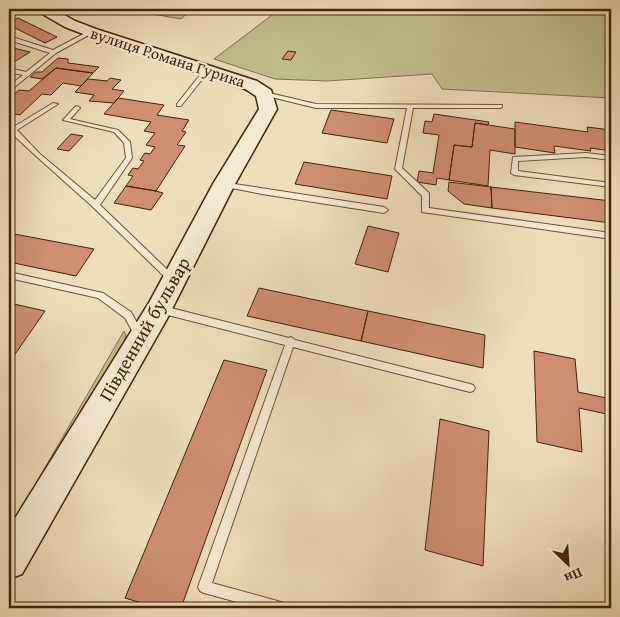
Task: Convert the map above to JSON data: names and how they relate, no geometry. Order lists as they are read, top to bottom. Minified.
{"streets":{"main road":["вулиця Романа Гурика","Південний бульвар"]},"crossings":[["вулиця Романа Гурика","Південний бульвар"]],"north":"bottom right"}
